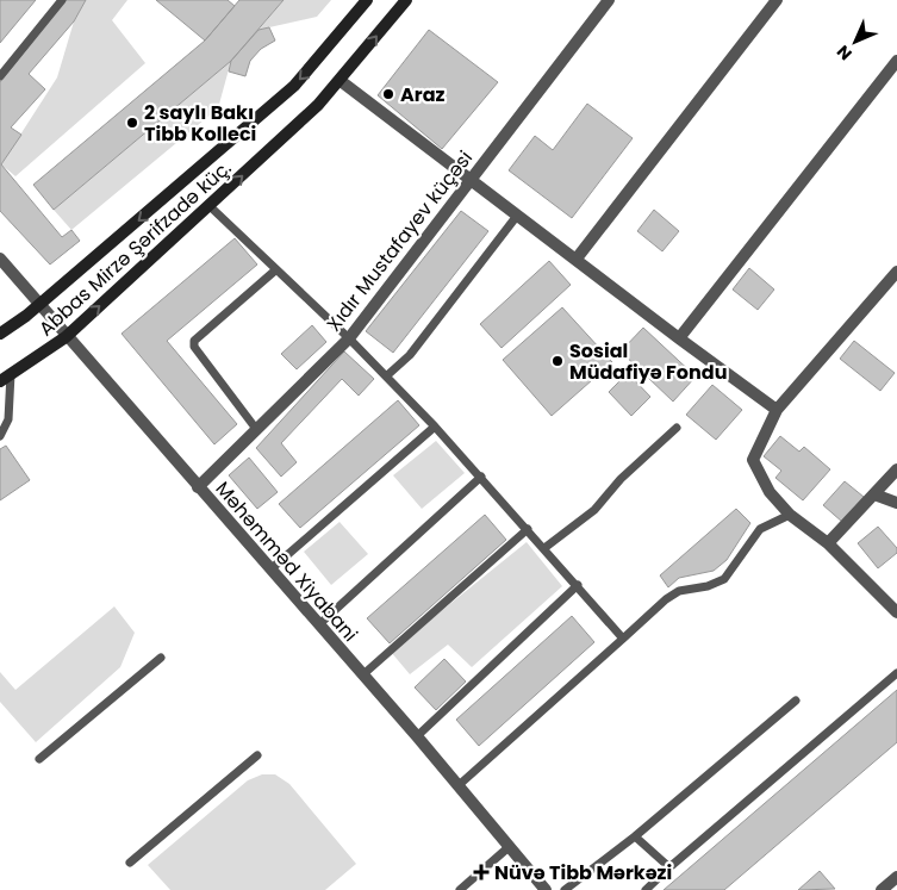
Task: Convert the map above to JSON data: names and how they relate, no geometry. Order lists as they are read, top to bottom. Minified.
{"streets":{"main road":["Abbas Mirzə Şərifzadə küç."],"street":["Xıdır Mustafayev küçəsi","Məhəmməd Xiyabani"]},"crossings":[["Xıdır Mustafayev küçəsi","Məhəmməd Xiyabani"],["Abbas Mirzə Şərifzadə küç.","Məhəmməd Xiyabani"]],"places":{"other":["Araz","2 saylı Bakı Tibb Kolleci","Sosial Müdafiyə Fondu"],"health":["Nüvə Tibb Mərkəzi"]},"north":"bottom left"}
